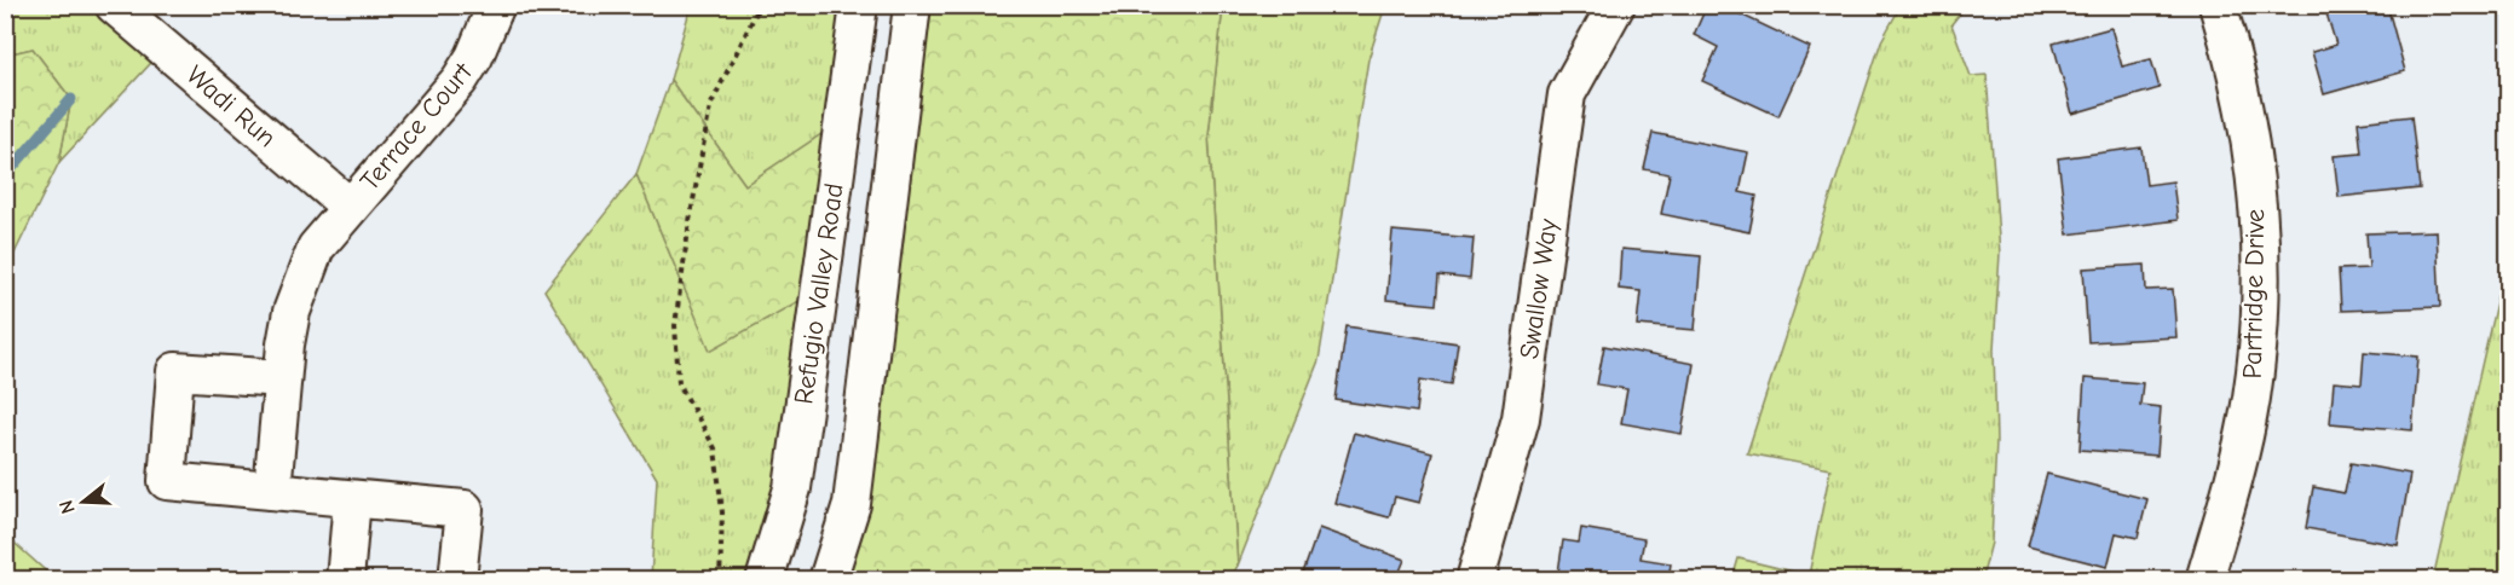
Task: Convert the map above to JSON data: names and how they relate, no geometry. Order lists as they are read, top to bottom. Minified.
{"streets":{"street":["Wadi Run","Terrace Court","Swallow Way","Refugio Valley Road","Partridge Drive"]},"crossings":[["Wadi Run","Terrace Court"]],"north":"left"}
